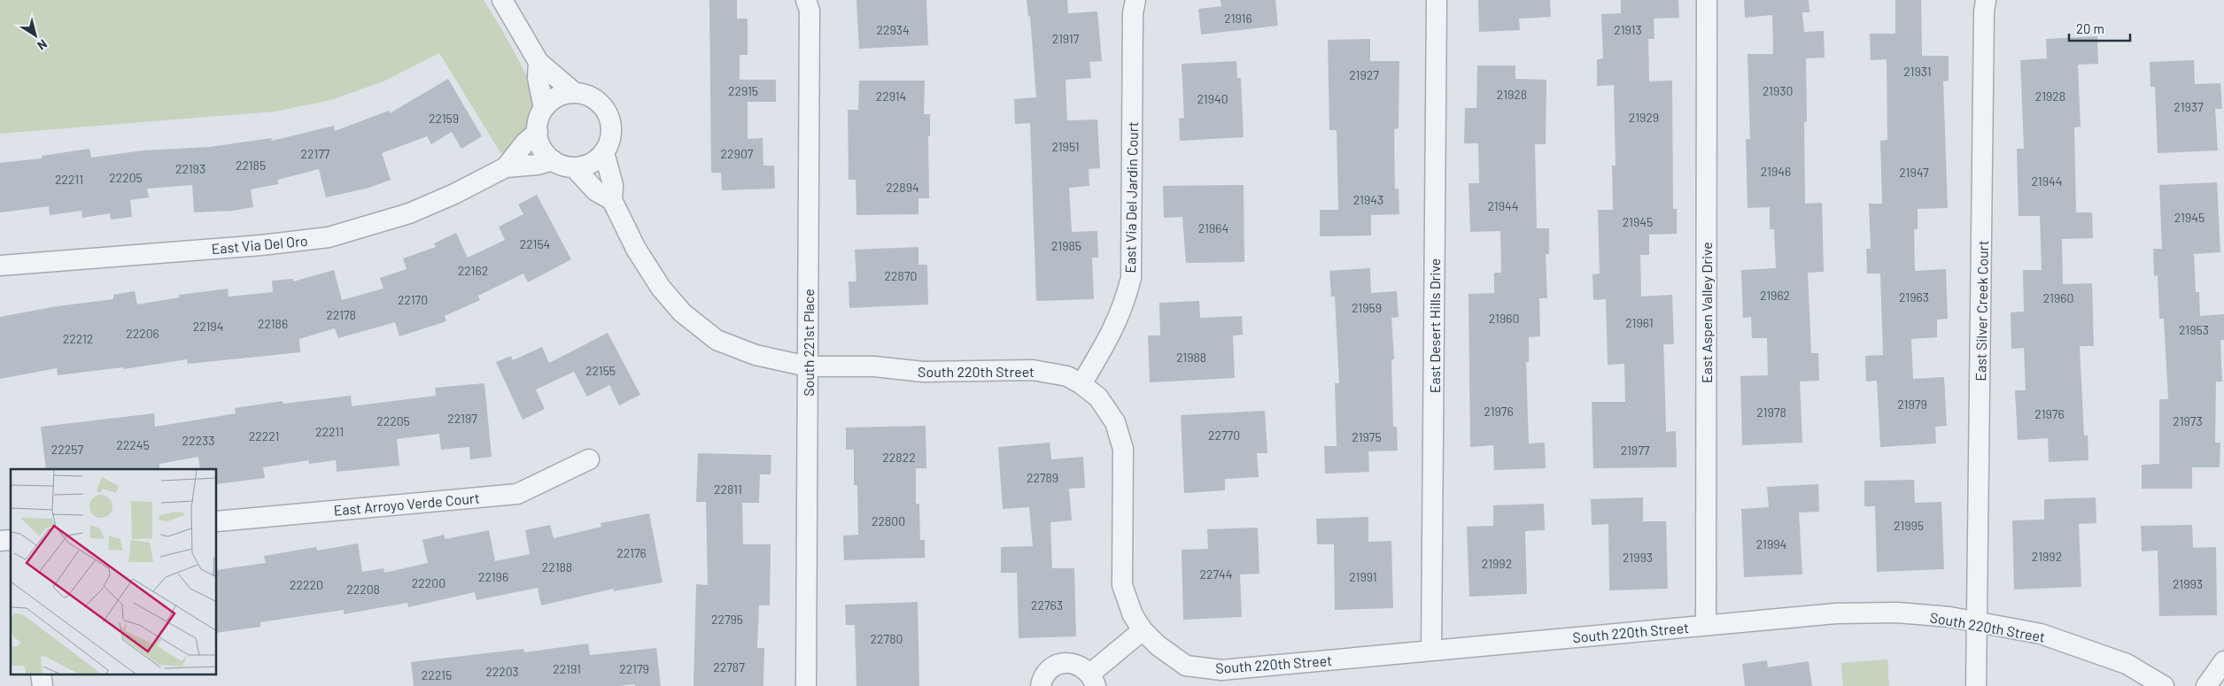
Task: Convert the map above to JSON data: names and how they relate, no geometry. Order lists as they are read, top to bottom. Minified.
{"streets":{"street":["East Via Del Jardin Court","East Via Del Oro","East Silver Creek Court","East Aspen Valley Drive","East Desert Hills Drive","South 221st Place","South 220th Street","East Arroyo Verde Court"]},"crossings":[["East Via Del Jardin Court","South 220th Street"],["East Via Del Oro","South 220th Street"],["East Silver Creek Court","South 220th Street"],["East Aspen Valley Drive","South 220th Street"],["East Desert Hills Drive","South 220th Street"],["South 221st Place","South 220th Street"]],"house_numbers":["21916","22934","21913","21917","21931","21927","22915","21930","21928","22914","21928","21940","21937","21929","22159","21951","22177","22907","22185","22193","21946","21947","22205","22211","21944","22894","21943","21944","21945","21945","21964","22154","21985","22162","22870","21962","21963","21960","22170","21959","22178","21960","21961","22186","22194","21953","22206","22212","21988","22155","21979","21976","21978","21976","22197","22205","21973","22211","22770","22221","21975","22233","22245","22257","21977","22822","22789","22811","22800","21995","21994","22176","21992","21993","21992","22188","22744","22196","21991","22200","21993","22220","22208","22763","22795","22780","22787","22191","22179","22203","22215"],"scale_bar":"20 m","north":"bottom right"}
